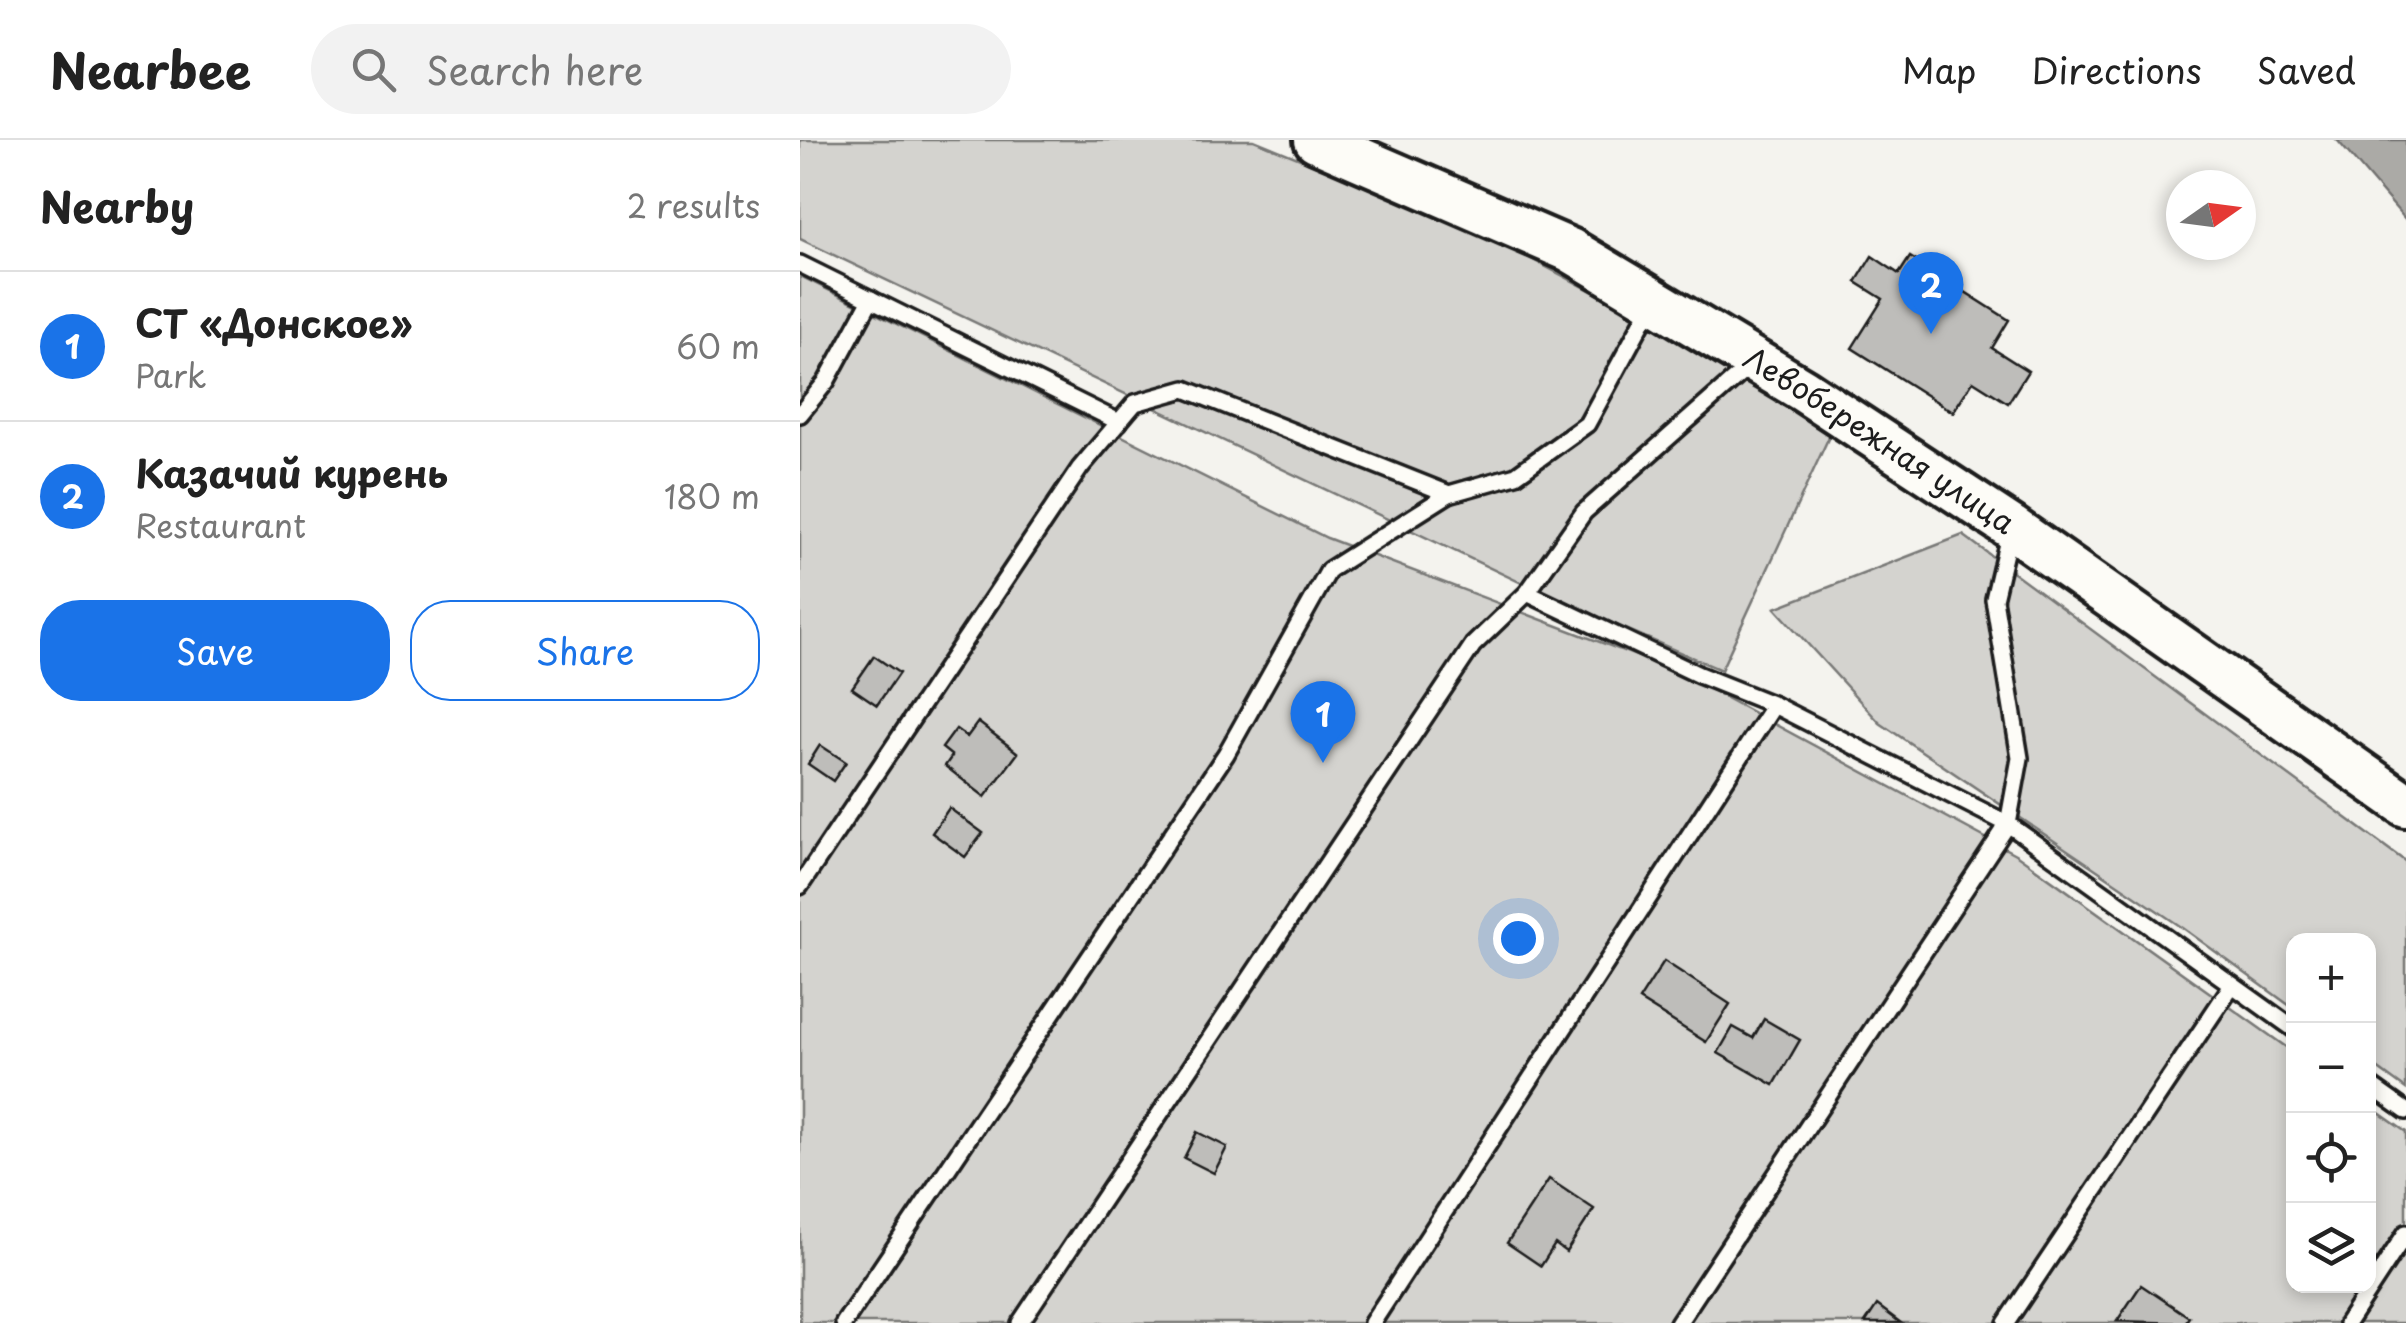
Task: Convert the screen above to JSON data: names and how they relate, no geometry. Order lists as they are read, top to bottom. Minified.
{"streets":{"main road":["Левобережная улица"]},"north":"right","page":{"header":"Nearbee","search":"Search here","nav":["Map","Directions","Saved"],"heading":["Nearby","2 results"],"pins":["2","1"],"list":[{"mark":"1","name":"СТ «Донское»","note":"Park","value":"60 m"},{"mark":"2","name":"Казачий курень","note":"Restaurant","value":"180 m"}],"buttons":["Save","Share"],"map_buttons":["+","−"]}}
